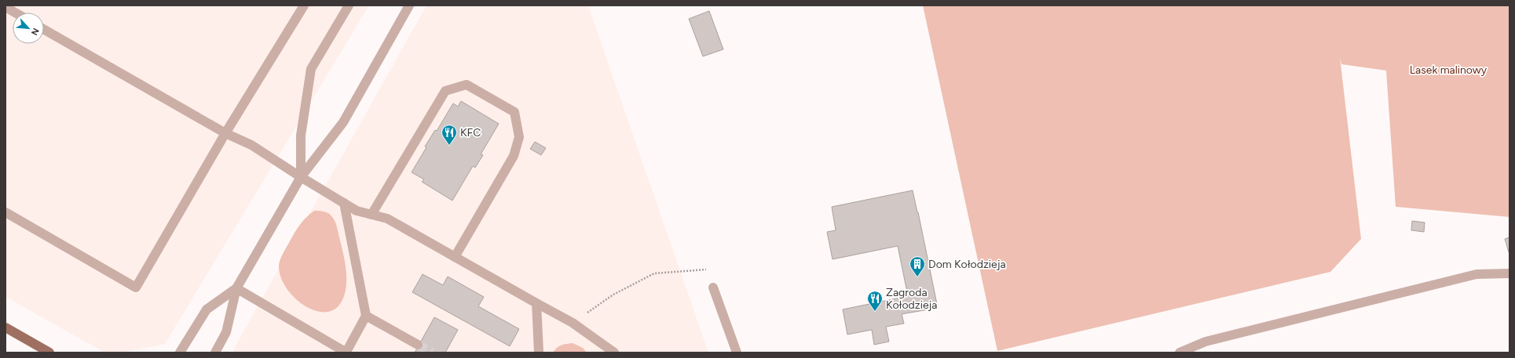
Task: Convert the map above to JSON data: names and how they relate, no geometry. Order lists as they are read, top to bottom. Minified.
{"parks":["Lasek malinowy"],"places":{"restaurant":["KFC","Zagroda Kołodzieja"],"building":["Dom Kołodzieja"]},"north":"bottom right"}
